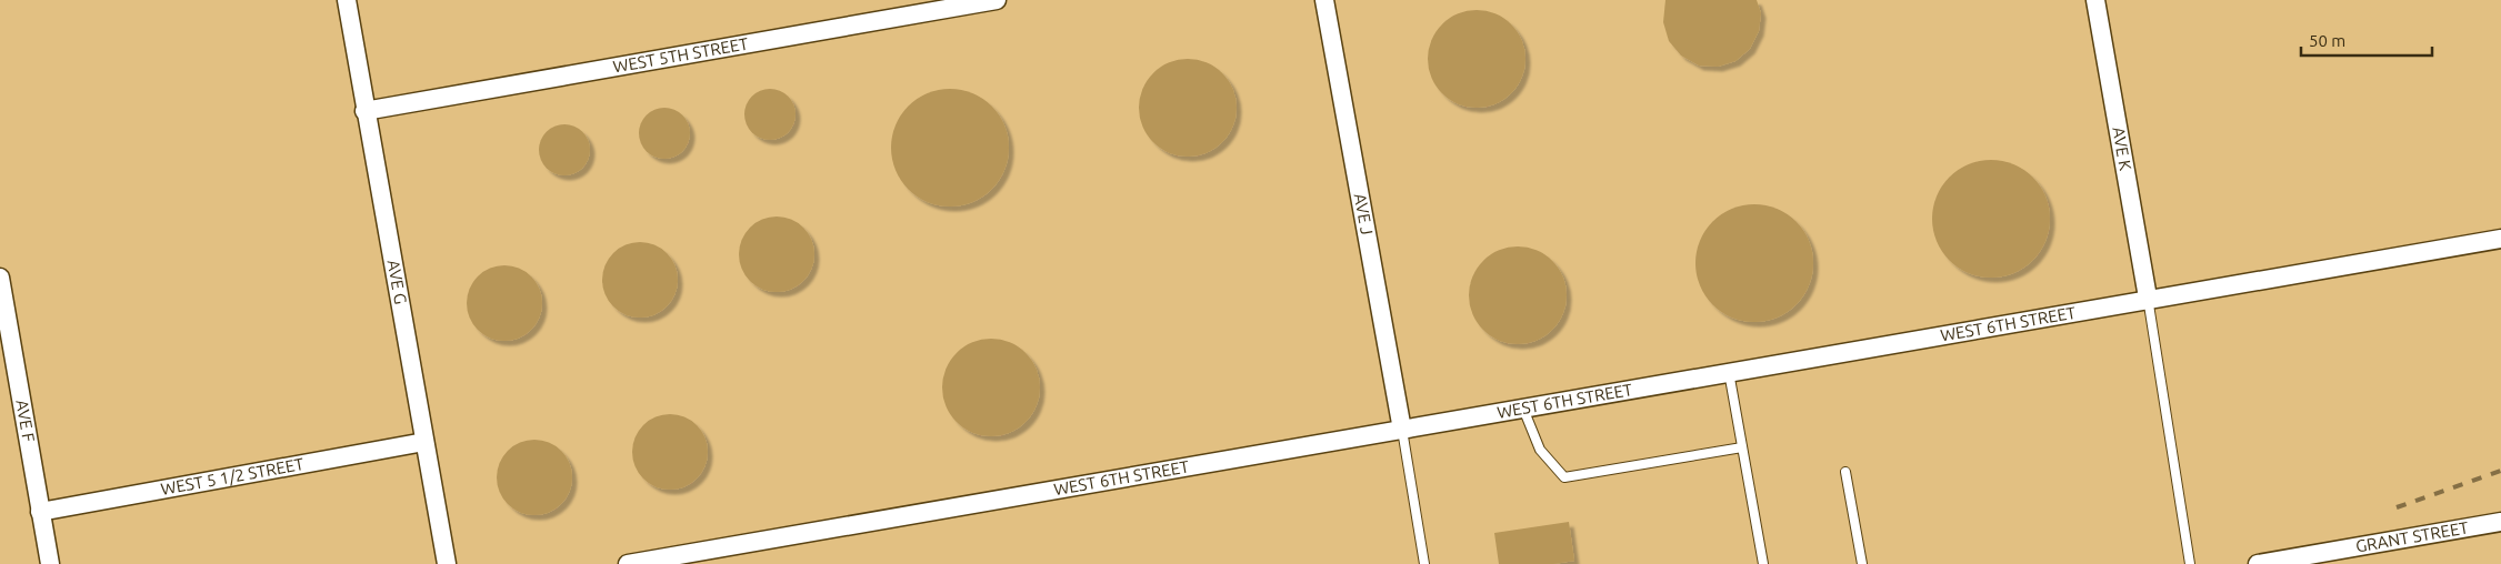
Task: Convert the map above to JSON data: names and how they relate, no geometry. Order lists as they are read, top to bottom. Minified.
{"streets":{"street":["WEST 5TH STREET","AVE K","AVE J","AVE G","WEST 6TH STREET","AVE F","WEST 5 1/2 STREET","GRANT STREET"]},"crossings":[["WEST 5TH STREET","AVE G"],["AVE K","WEST 6TH STREET"],["AVE J","WEST 6TH STREET"],["AVE G","WEST 5 1/2 STREET"],["AVE F","WEST 5 1/2 STREET"]],"scale_bar":"50 m"}
